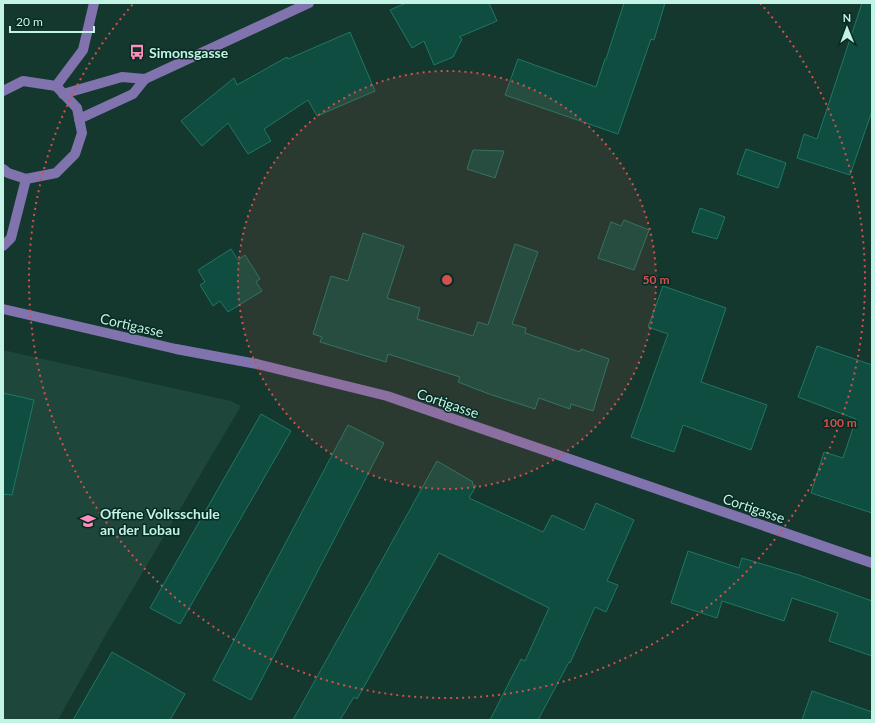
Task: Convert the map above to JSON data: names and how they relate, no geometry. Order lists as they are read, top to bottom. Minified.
{"streets":{"street":["Cortigasse"]},"places":{"bus stop":["Simonsgasse"],"school or university":["Offene Volksschule an der Lobau"]},"scale_bar":"20 m","north":"top","rings":["50 m","100 m"]}
